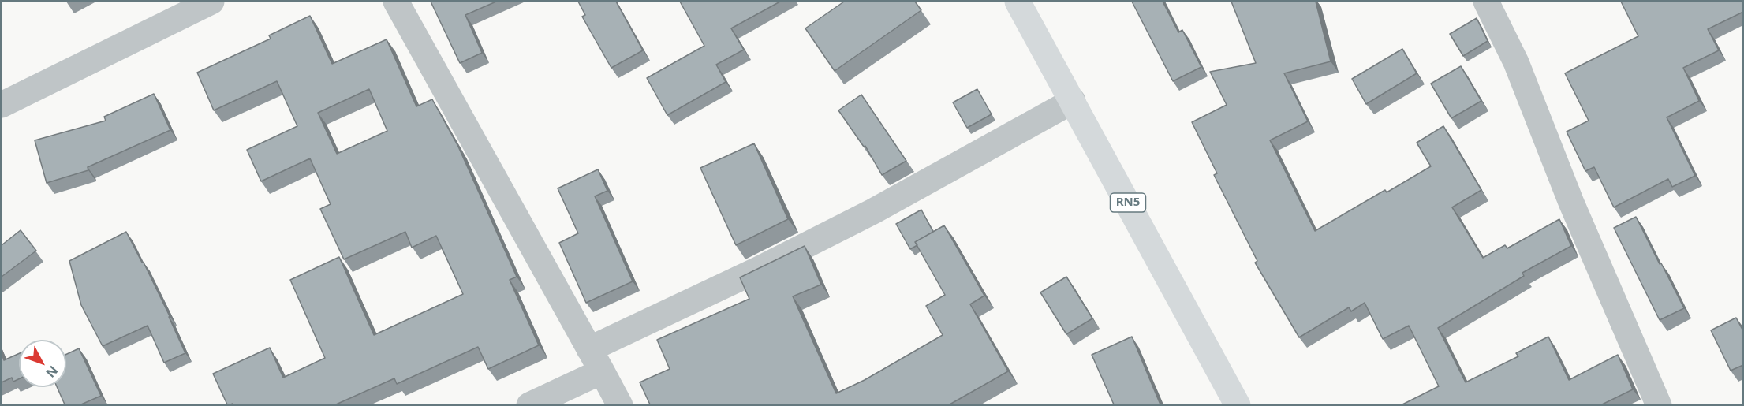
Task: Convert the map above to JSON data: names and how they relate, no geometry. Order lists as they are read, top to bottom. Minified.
{"streets":{"highway":["RN5"]},"north":"bottom right"}
